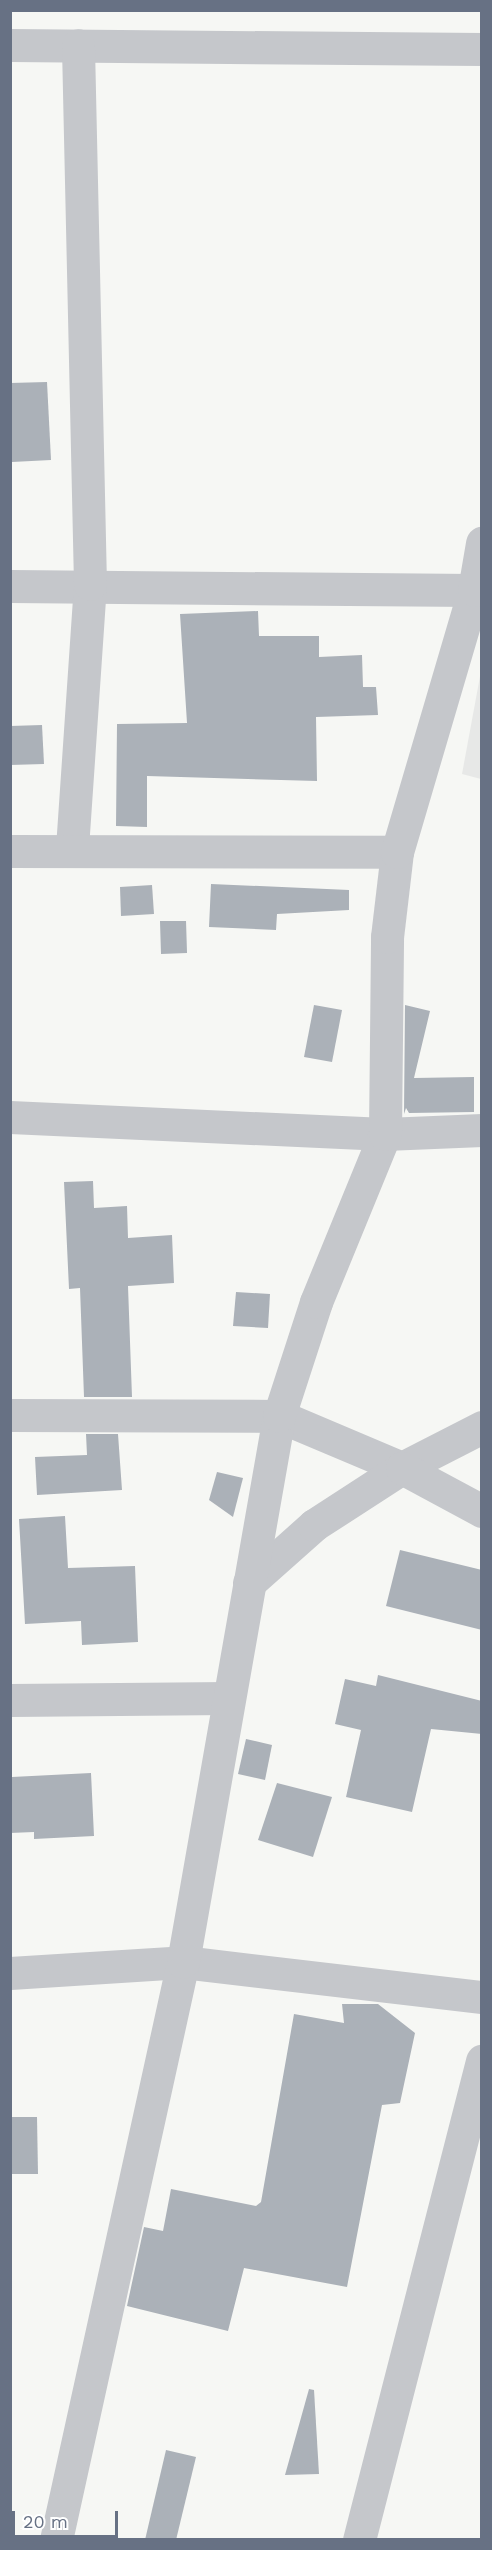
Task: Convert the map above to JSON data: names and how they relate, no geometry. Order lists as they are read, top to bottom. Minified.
{"scale_bar":"20 m"}
